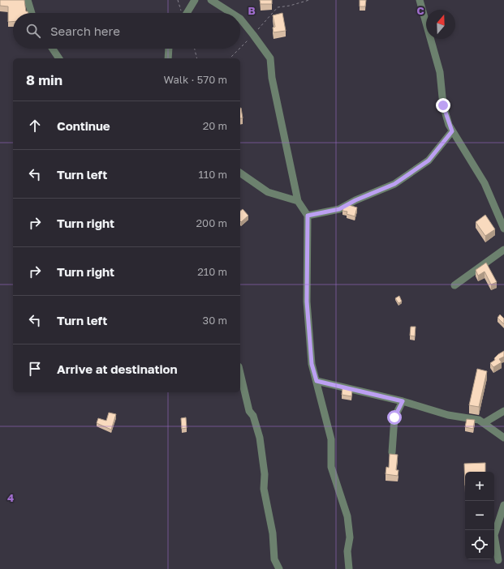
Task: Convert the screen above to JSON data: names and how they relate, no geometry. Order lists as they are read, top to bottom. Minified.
{"north":"top","page":{"search":"Search here","heading":["8 min","Walk · 570 m"],"list":[["Continue","20 m"],["Turn left","110 m"],["Turn right","200 m"],["Turn right","210 m"],["Turn left","30 m"],"Arrive at destination"],"map_buttons":["+","−"]},"grid":{"columns":["B","C"],"rows":["4"]}}
